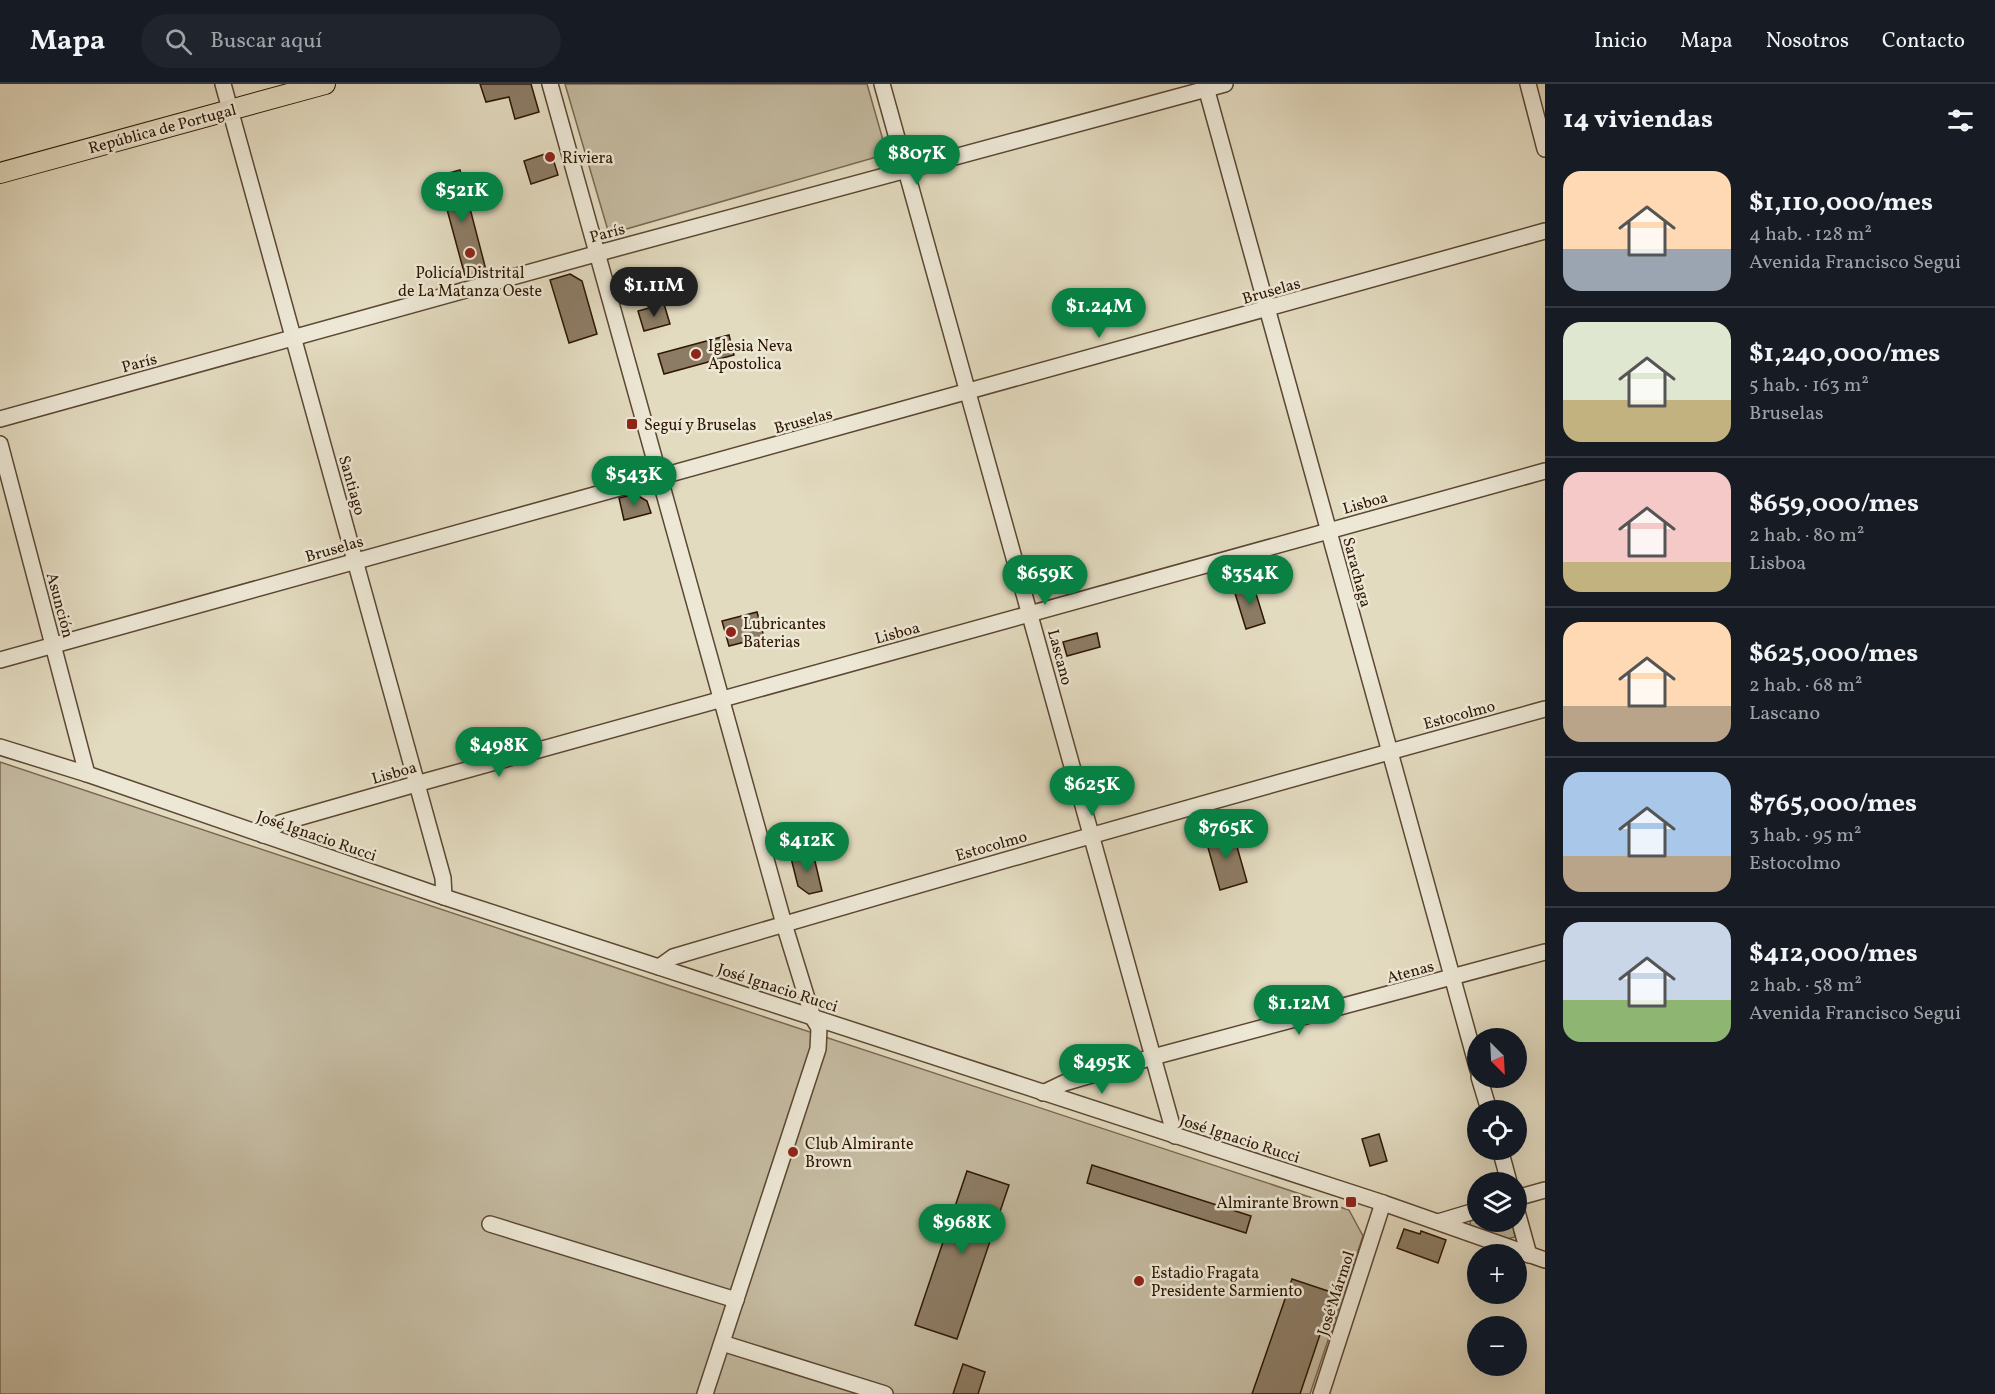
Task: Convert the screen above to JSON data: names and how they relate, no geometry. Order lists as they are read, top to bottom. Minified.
{"streets":{"main road":["República de Portugal"],"street":["París","Bruselas","Santiago","Lisboa","Sarachaga","Asunción","Lascano","Estocolmo","José Ignacio Rucci","Atenas","José Mármol"]},"crossings":[["República de Portugal","Santiago"],["París","Santiago"],["París","Sarachaga"],["París","Lascano"],["Bruselas","Santiago"],["Bruselas","Sarachaga"],["Bruselas","Asunción"],["Bruselas","Lascano"],["Santiago","Lisboa"],["Santiago","José Ignacio Rucci"],["Lisboa","Sarachaga"],["Lisboa","Lascano"],["Lisboa","José Ignacio Rucci"],["Sarachaga","Estocolmo"],["Sarachaga","Atenas"],["Asunción","José Ignacio Rucci"],["Lascano","Estocolmo"],["Lascano","José Ignacio Rucci"],["Lascano","Atenas"],["Estocolmo","José Ignacio Rucci"],["José Ignacio Rucci","Atenas"],["José Ignacio Rucci","José Mármol"]],"places":{"other":["Riviera","Policía Distrital de La Matanza Oeste","Iglesia Neva Apostolica","Lubricantes Baterias","Club Almirante Brown","Estadio Fragata Presidente Sarmiento"],"transit":["Seguí y Bruselas","Almirante Brown"]},"north":"bottom right","page":{"header":"Mapa","search":"Buscar aquí","nav":["Inicio","Mapa","Nosotros","Contacto"],"heading":"14 viviendas","price":["$807K","$521K","$1.11M","$1.24M","$543K","$659K","$354K","$498K","$625K","$765K","$412K","$1.12M","$495K","$968K"],"list":[{"name":"$1,110,000/mes","note":"4 hab. · 128 m² · Avenida Francisco Segui"},{"name":"$1,240,000/mes","note":"5 hab. · 163 m² · Bruselas"},{"name":"$659,000/mes","note":"2 hab. · 80 m² · Lisboa"},{"name":"$625,000/mes","note":"2 hab. · 68 m² · Lascano"},{"name":"$765,000/mes","note":"3 hab. · 95 m² · Estocolmo"},{"name":"$412,000/mes","note":"2 hab. · 58 m² · Avenida Francisco Segui"}],"map_buttons":["+","−"]}}
